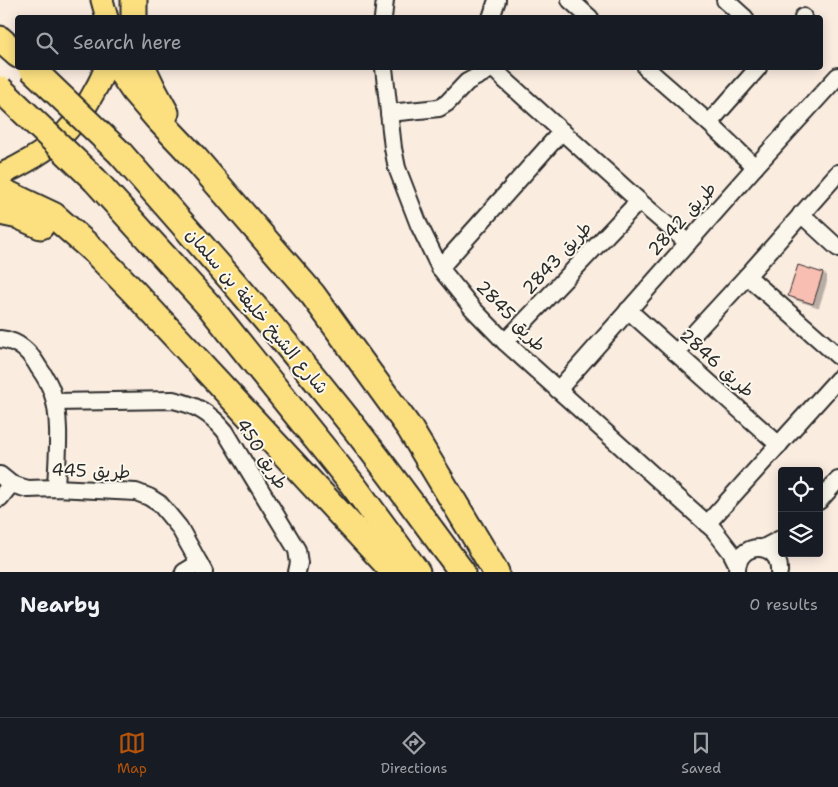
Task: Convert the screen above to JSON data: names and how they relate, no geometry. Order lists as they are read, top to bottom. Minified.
{"streets":{"highway":["شارع الشيخ خليفة بن سلمان"],"street":["طريق 2842","طريق 2843","طريق 2845","طريق 2846","طريق 450","طريق 445"]},"crossings":[["طريق 2842","طريق 2845"],["طريق 2842","طريق 2846"],["طريق 2843","طريق 2845"]],"page":{"search":"Search here","heading":["Nearby","0 results"],"nav":["Map","Directions","Saved"]}}
